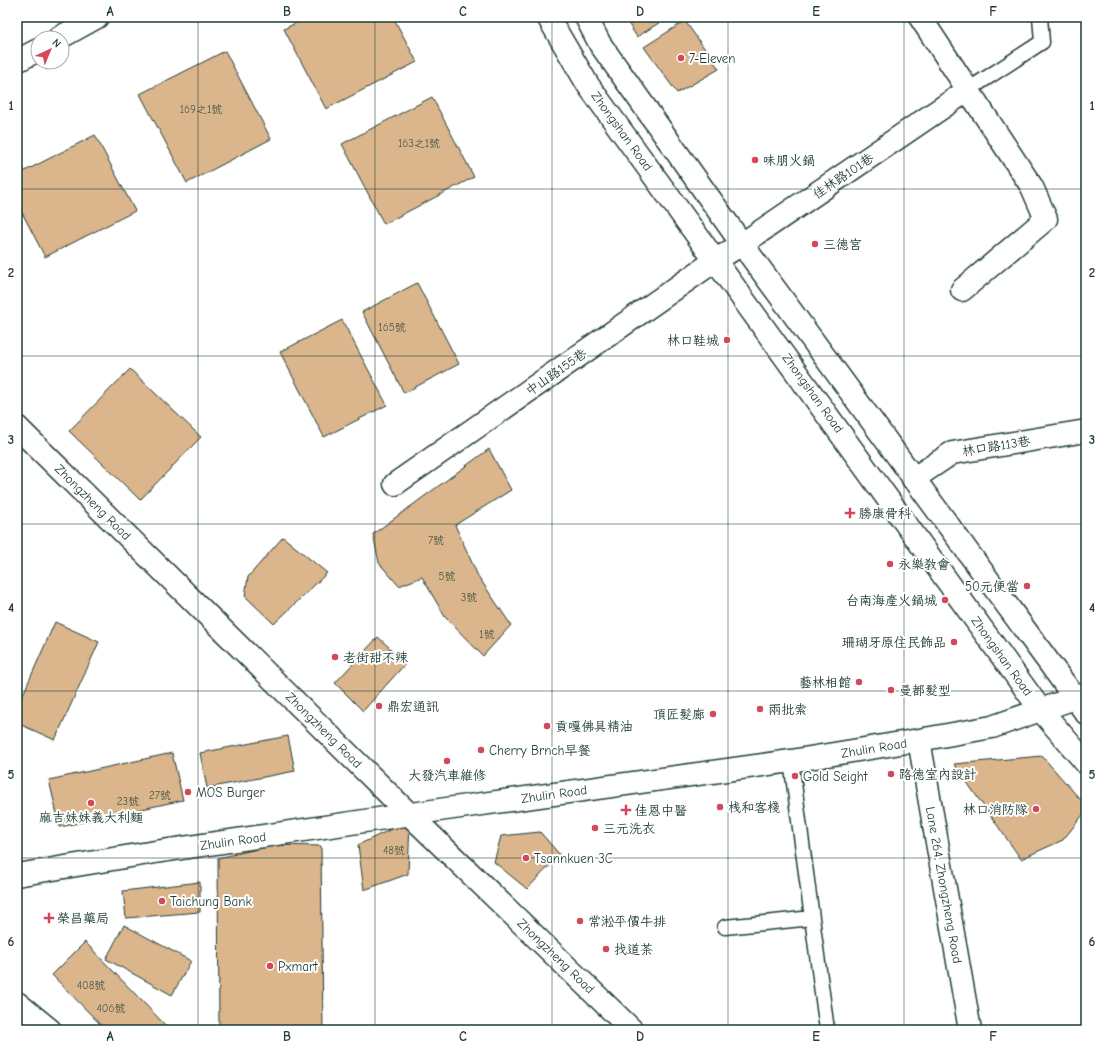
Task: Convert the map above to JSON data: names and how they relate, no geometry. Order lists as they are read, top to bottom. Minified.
{"streets":{"street":["Zhongshan Road","佳林路101巷","中山路155巷","林口路113巷","Zhongzheng Road","Zhulin Road","Lane 264, Zhongzheng Road"]},"crossings":[["Zhongshan Road","佳林路101巷"],["Zhongshan Road","中山路155巷"],["Zhongshan Road","Zhulin Road"],["佳林路101巷","中山路155巷"],["Zhongzheng Road","Zhulin Road"],["Zhulin Road","Lane 264, Zhongzheng Road"]],"places":{"other":["7-Eleven","味朋火鍋","三德宮","林口鞋城","永樂教會","50元便當","台南海產火鍋城","珊瑚牙原住民飾品","老街甜不辣","藝林相館","曼都髮型","鼎宏通訊","兩批索","頂匠髮廊","貢嘎佛具精油","Cherry Brnch早餐","大發汽車維修","路德室內設計","Gold Seight","MOS Burger","麻吉妹妹義大利麵","栈和客棧","林口消防隊","三元洗衣","Tsannkuen 3C","Taichung Bank","常淞平價牛排","找道茶","Pxmart"],"health":["勝康骨科","佳恩中醫","榮昌藥局"]},"house_numbers":["169之1號","163之1號","165號","7號","5號","3號","1號","27號","23號","48號","408號","406號"],"north":"top right","grid":{"columns":["A","B","C","D","E","F"],"rows":["1","2","3","4","5","6"]}}
